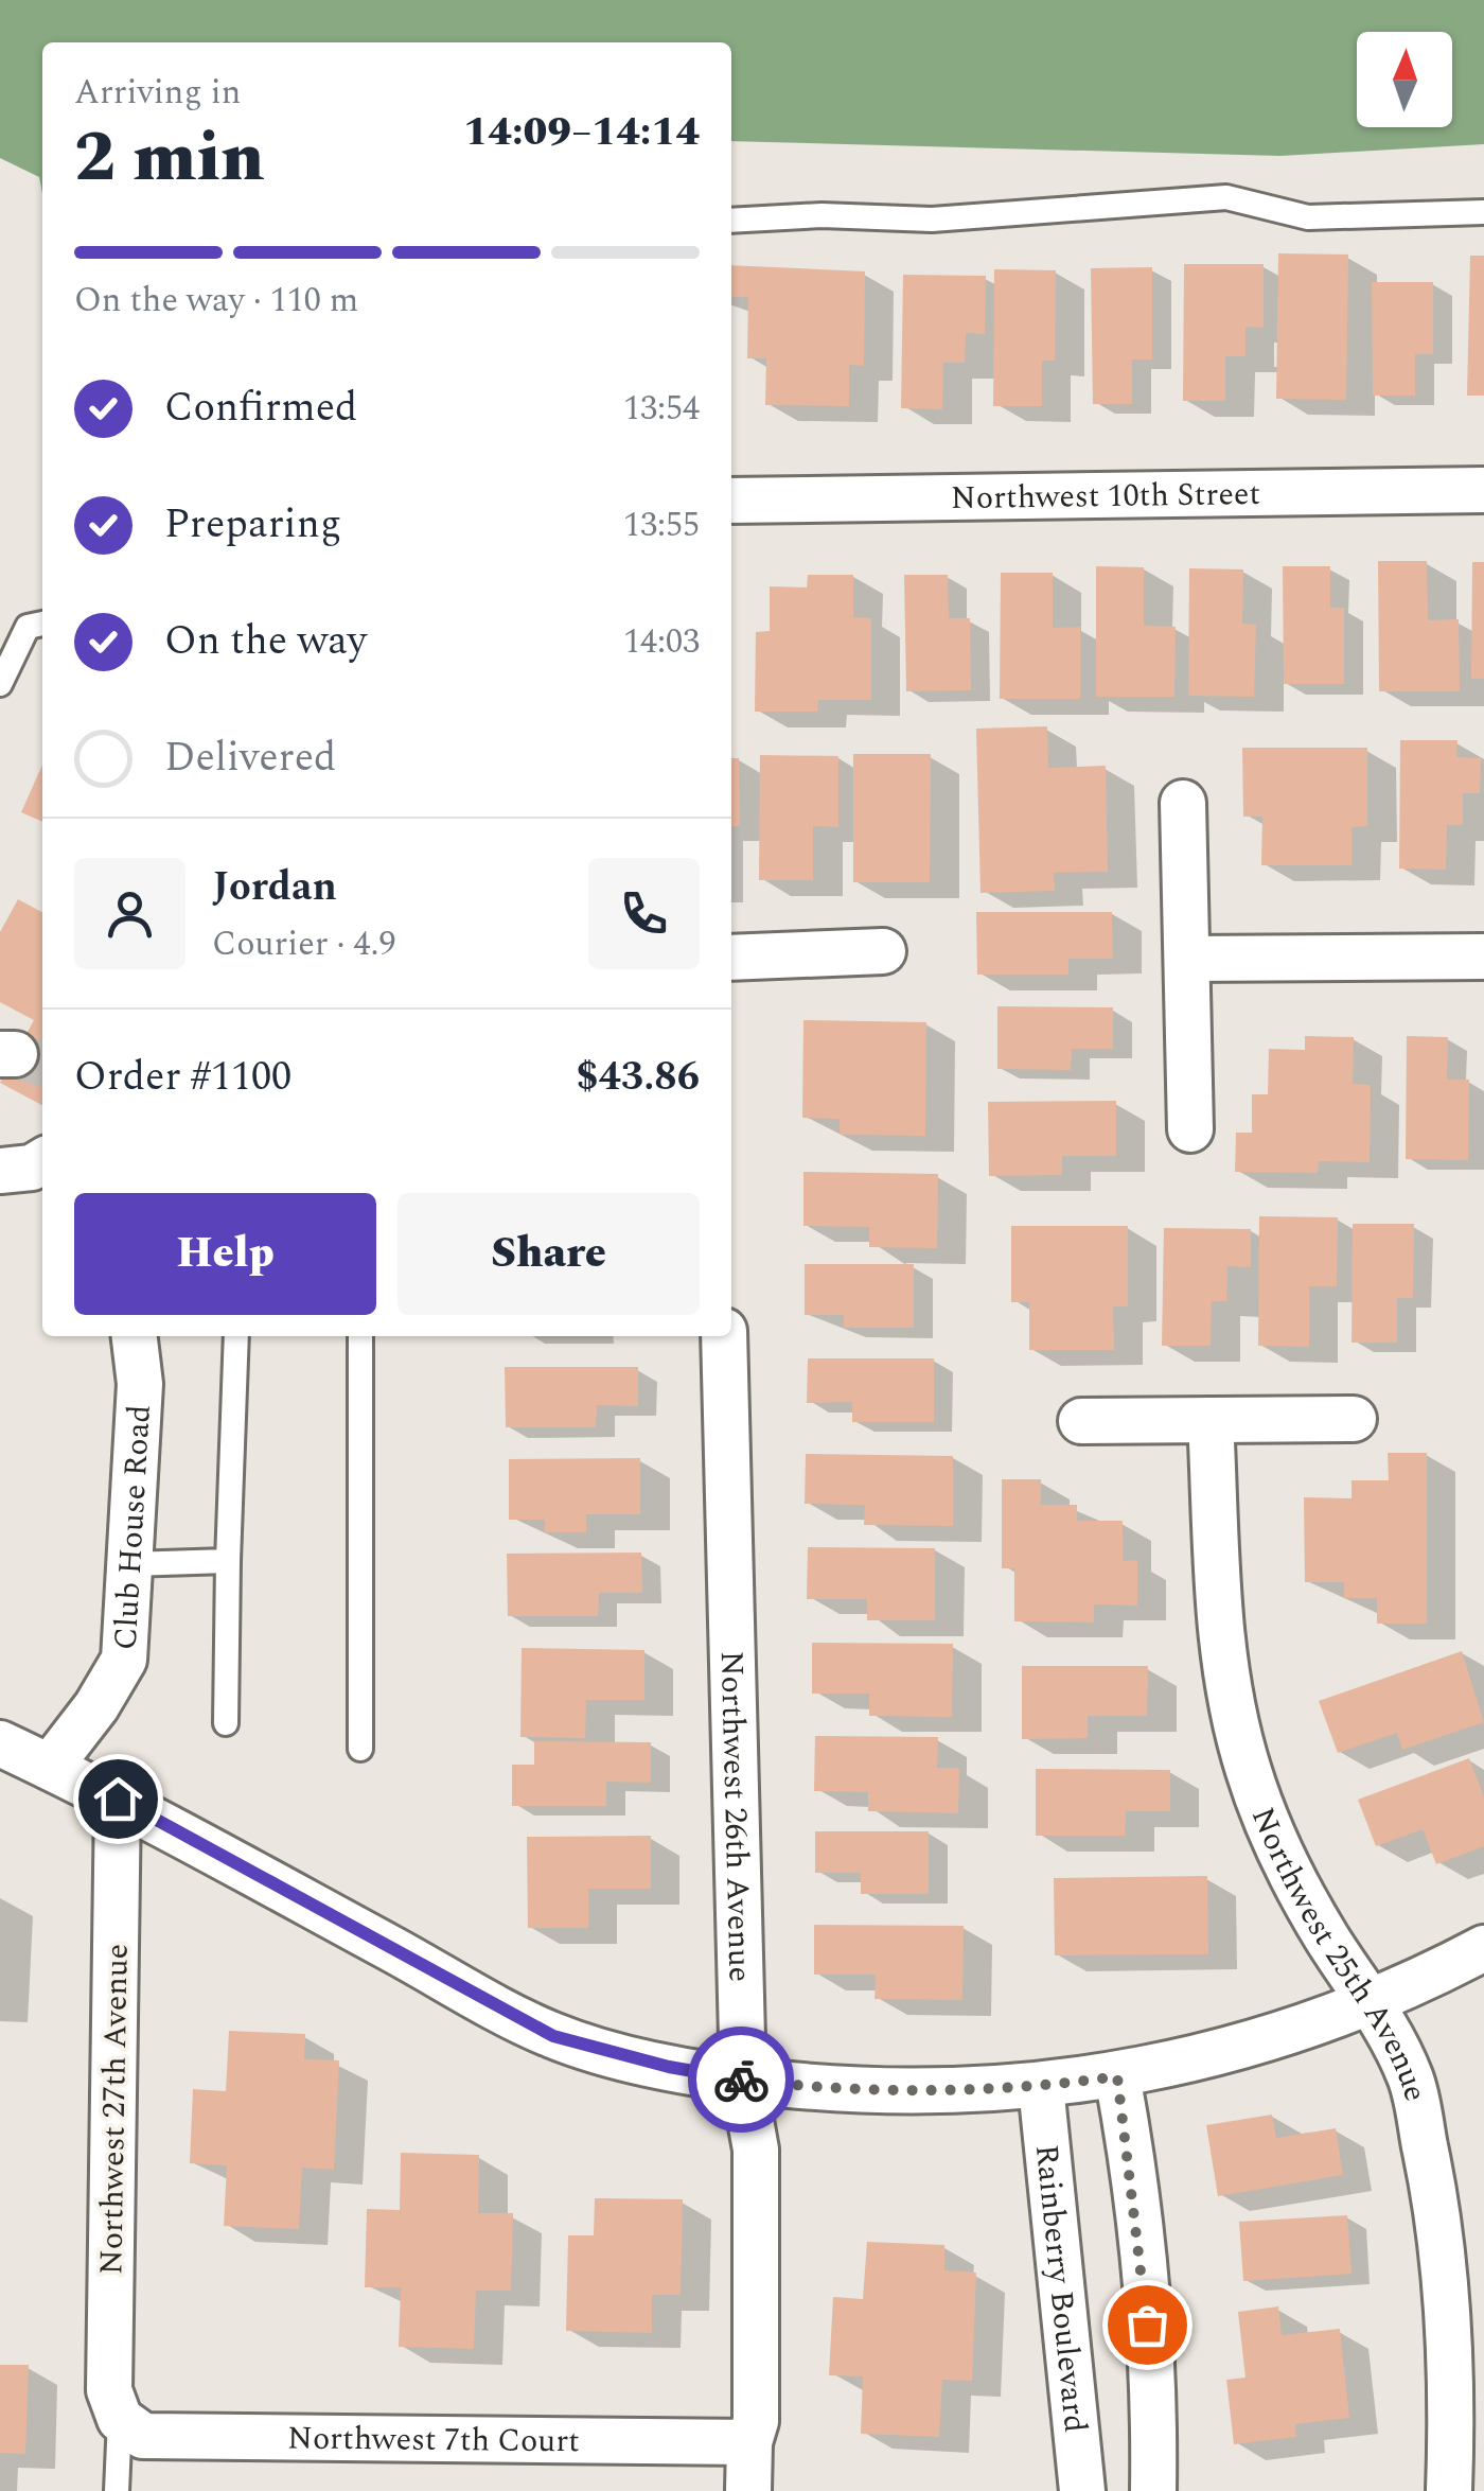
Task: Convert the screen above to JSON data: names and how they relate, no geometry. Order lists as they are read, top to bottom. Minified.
{"streets":{"street":["Northwest 10th Street","Club House Road","Northwest 26th Avenue","Northwest 25th Avenue","Northwest 27th Avenue","Rainberry Boulevard","Northwest 7th Court"]},"crossings":[["Northwest 26th Avenue","Northwest 7th Court"],["Northwest 27th Avenue","Northwest 7th Court"]],"north":"top","page":{"heading":["2 min","Arriving in","14:09–14:14"],"panel":["Jordan","Courier · 4.9","Order #1100","$43.86"],"bar":"On the way · 110 m","list":[["Confirmed","13:54"],["Preparing","13:55"],["On the way","14:03"],"Delivered"],"buttons":["Help","Share"]}}
